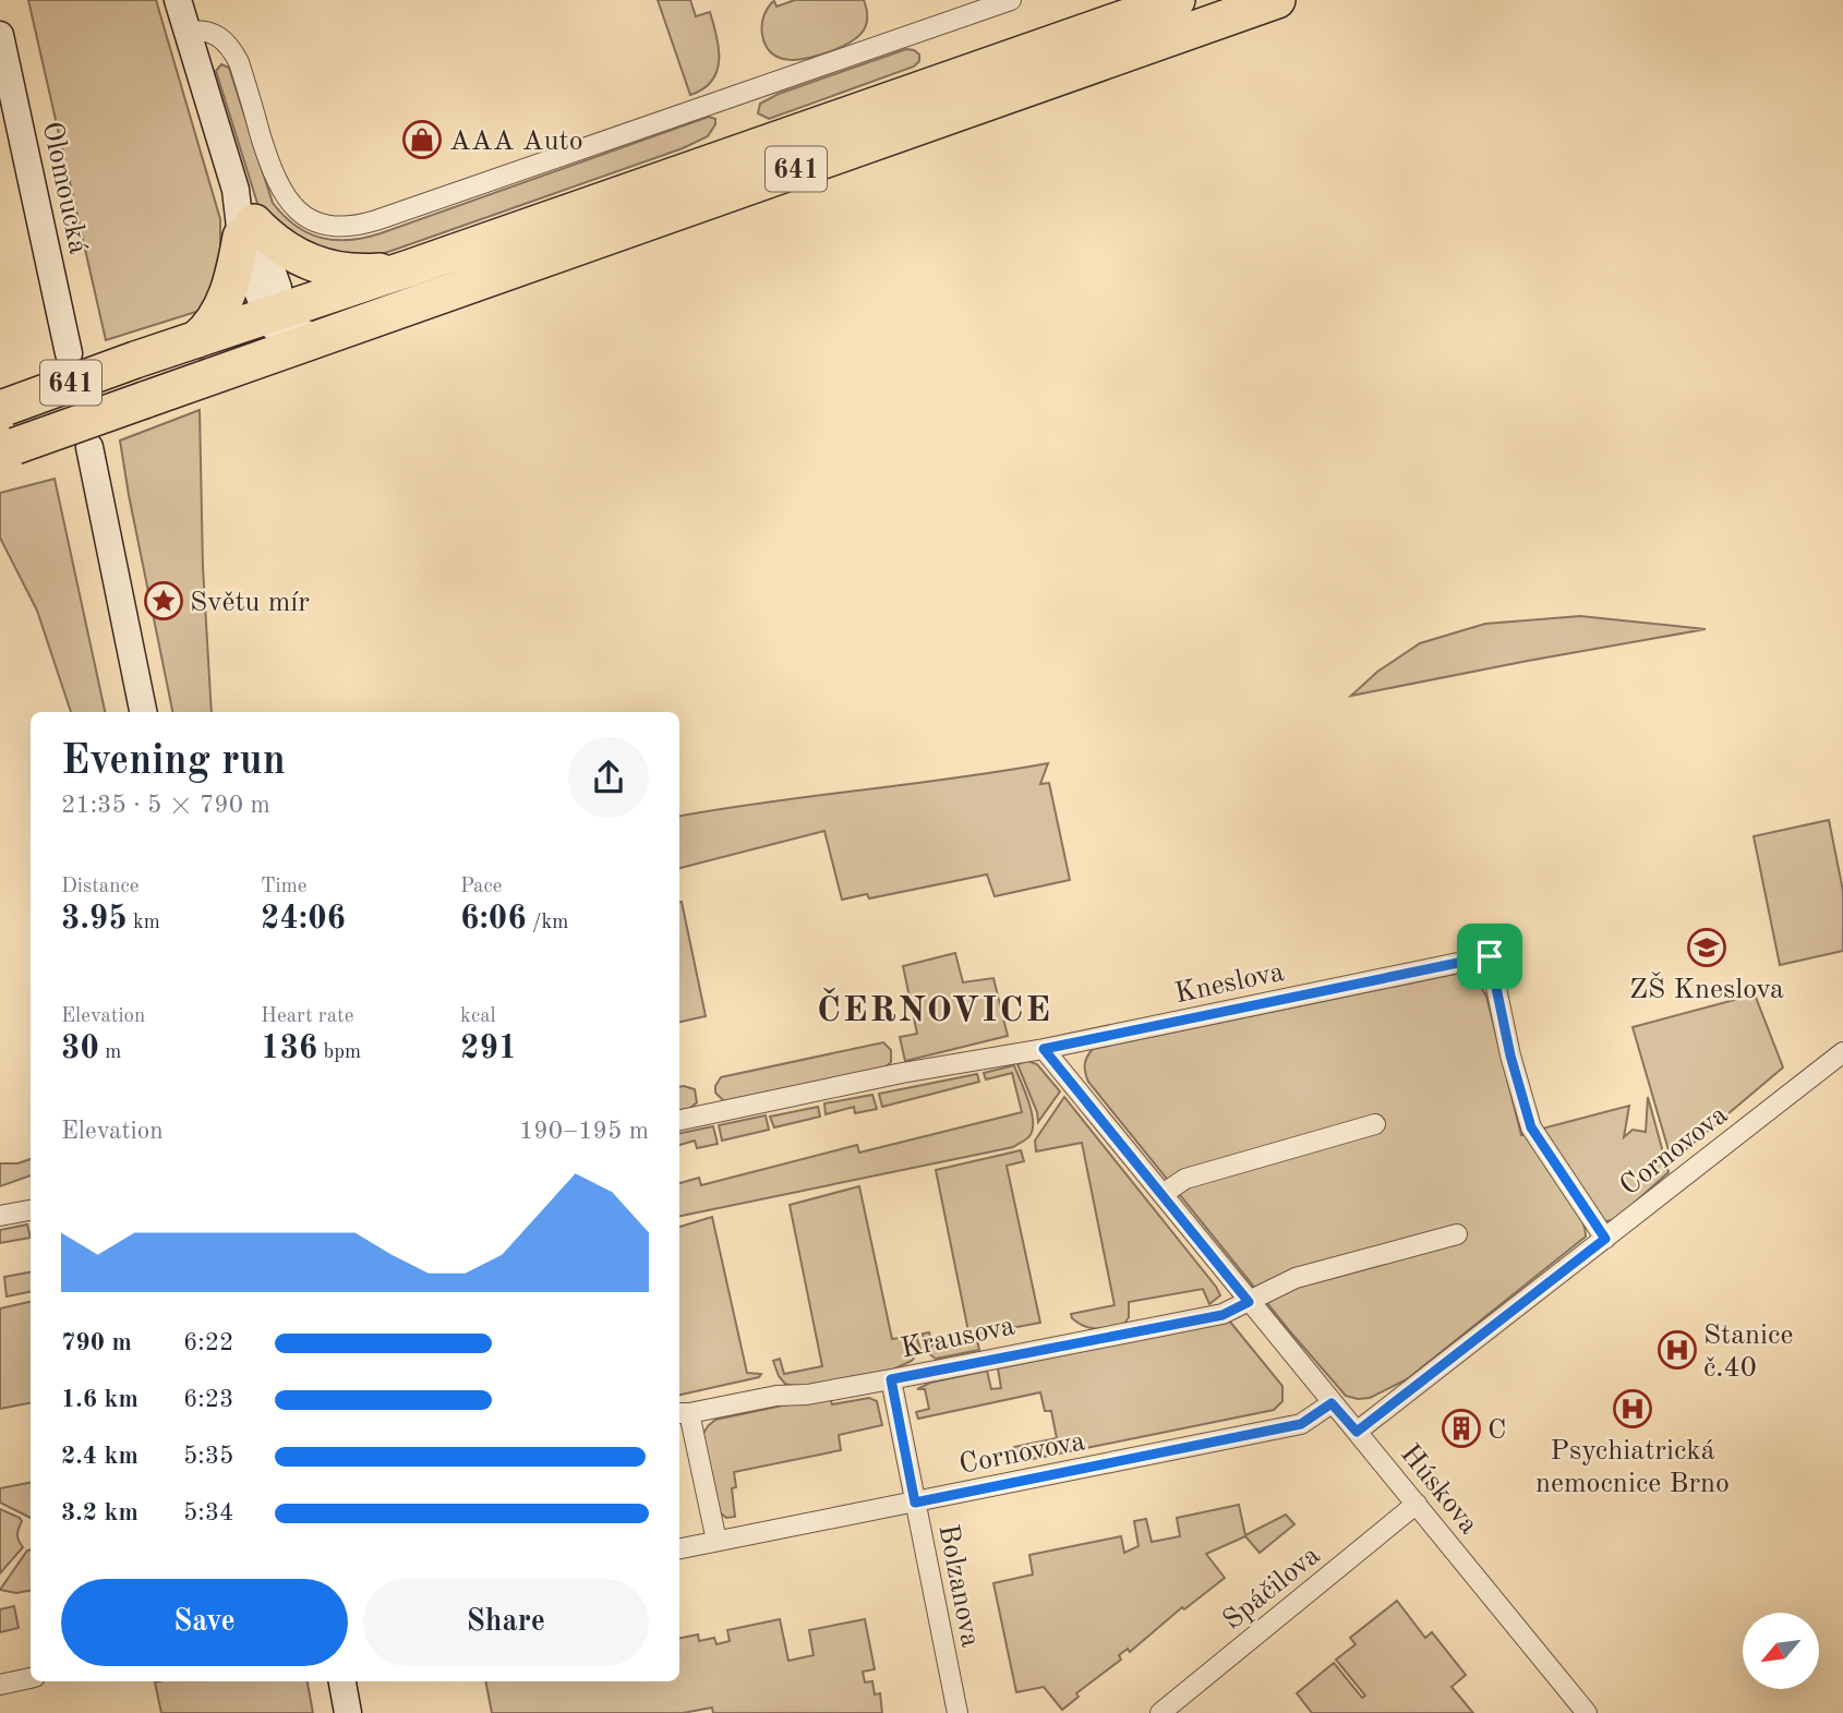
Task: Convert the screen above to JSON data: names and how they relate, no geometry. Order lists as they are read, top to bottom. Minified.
{"streets":{"highway":["641"],"main road":["Olomoucká"],"street":["Kneslova","Cornovova","Krausova","Húskova","Bolzanova","Spáčilova"]},"crossings":[["Kneslova","Cornovova"],["Kneslova","Húskova"],["Cornovova","Húskova"],["Cornovova","Bolzanova"],["Krausova","Húskova"],["Krausova","Bolzanova"],["Húskova","Spáčilova"]],"districts":["ČERNOVICE"],"places":{"shop":["AAA Auto"],"place":["Světu mír"],"school or university":["ZŠ Kneslova"],"hospital":["Stanice č.40","Psychiatrická nemocnice Brno"],"building":["C"]},"north":"bottom left","page":{"heading":["Evening run","21:35 · 5 × 790 m"],"stats":[["Distance","3.95 km"],["Time","24:06"],["Pace","6:06 /km"],["Elevation","30 m"],["Heart rate","136 bpm"],["kcal","291"]],"chart":["Elevation","190–195 m"],"list":[{"name":"790 m","note":"6:22"},{"name":"1.6 km","note":"6:23"},{"name":"2.4 km","note":"5:35"},{"name":"3.2 km","note":"5:34"}],"buttons":["Save","Share"]}}
